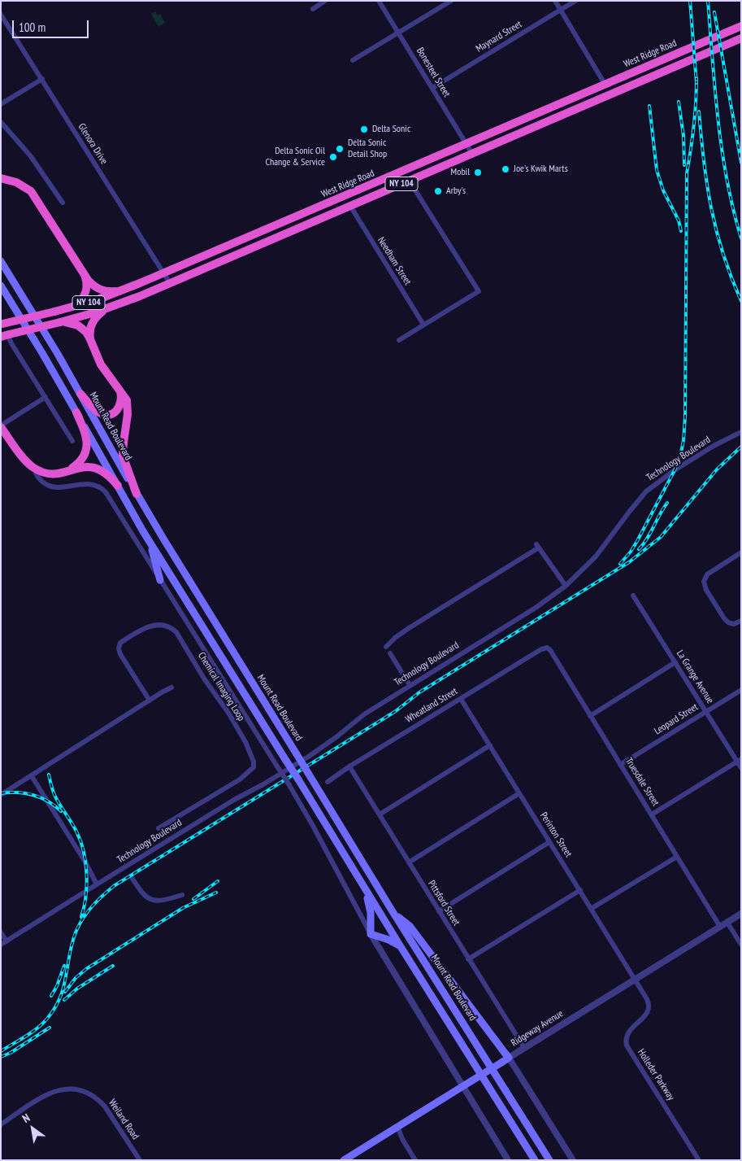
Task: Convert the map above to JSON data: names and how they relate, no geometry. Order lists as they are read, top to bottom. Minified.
{"streets":{"highway":["West Ridge Road","NY 104"],"main road":["Mount Read Boulevard","Ridgeway Avenue"],"street":["Maynard Street","Bonesteel Street","Glenora Drive","Needham Street","Technology Boulevard","La Grange Avenue","Chemical Imaging Loop","Wheatland Street","Leopard Street","Truesdale Street","Perinton Street","Pittsford Street","Holleder Parkway","Weiland Road"]},"crossings":[["Maynard Street","Bonesteel Street"],["West Ridge Road","Bonesteel Street"],["West Ridge Road","Glenora Drive"],["West Ridge Road","Needham Street"],["La Grange Avenue","Leopard Street"],["Wheatland Street","Truesdale Street"],["Wheatland Street","Perinton Street"],["Wheatland Street","Pittsford Street"],["Leopard Street","Truesdale Street"],["Truesdale Street","Ridgeway Avenue"],["Perinton Street","Ridgeway Avenue"],["Perinton Street","Holleder Parkway"],["Pittsford Street","Ridgeway Avenue"],["Ridgeway Avenue","Holleder Parkway"]],"places":["Delta Sonic","Delta Sonic Detail Shop","Delta Sonic Oil Change & Service","Joe's Kwik Marts","Mobil","Arby's"],"scale_bar":"100 m","north":"top left"}
